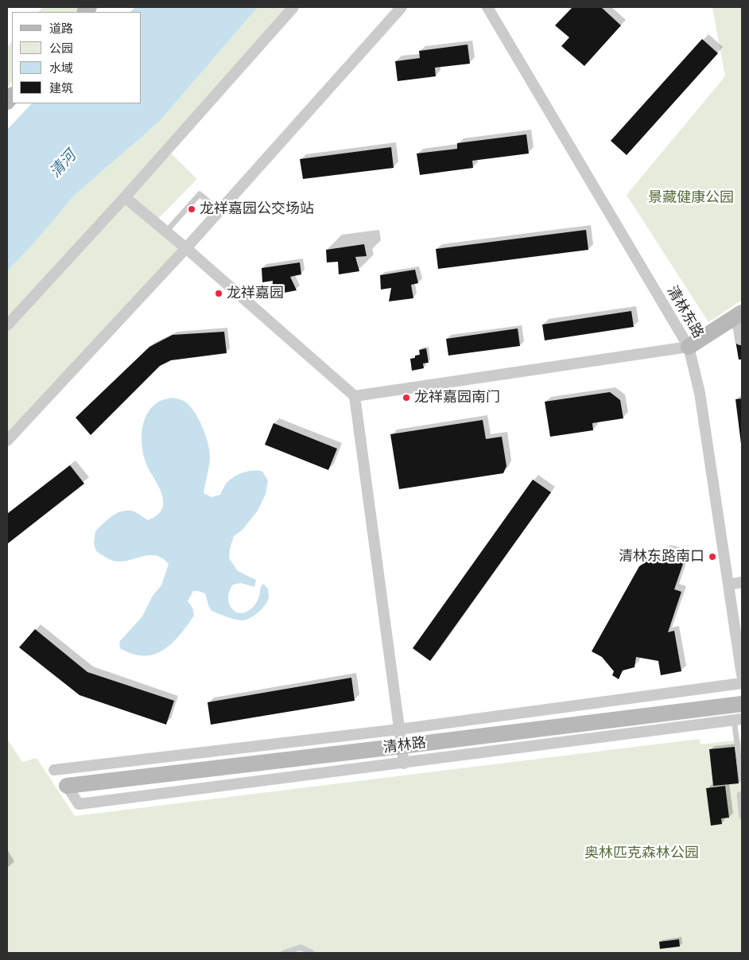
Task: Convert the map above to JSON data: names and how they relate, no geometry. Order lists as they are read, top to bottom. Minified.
{"streets":{"street":["清林东路","清林路"]},"water":["清河"],"parks":["景藏健康公园","奥林匹克森林公园"],"places":["龙祥嘉园公交场站","龙祥嘉园","龙祥嘉园南门","清林东路南口"],"legend":["道路","公园","水域","建筑"]}
